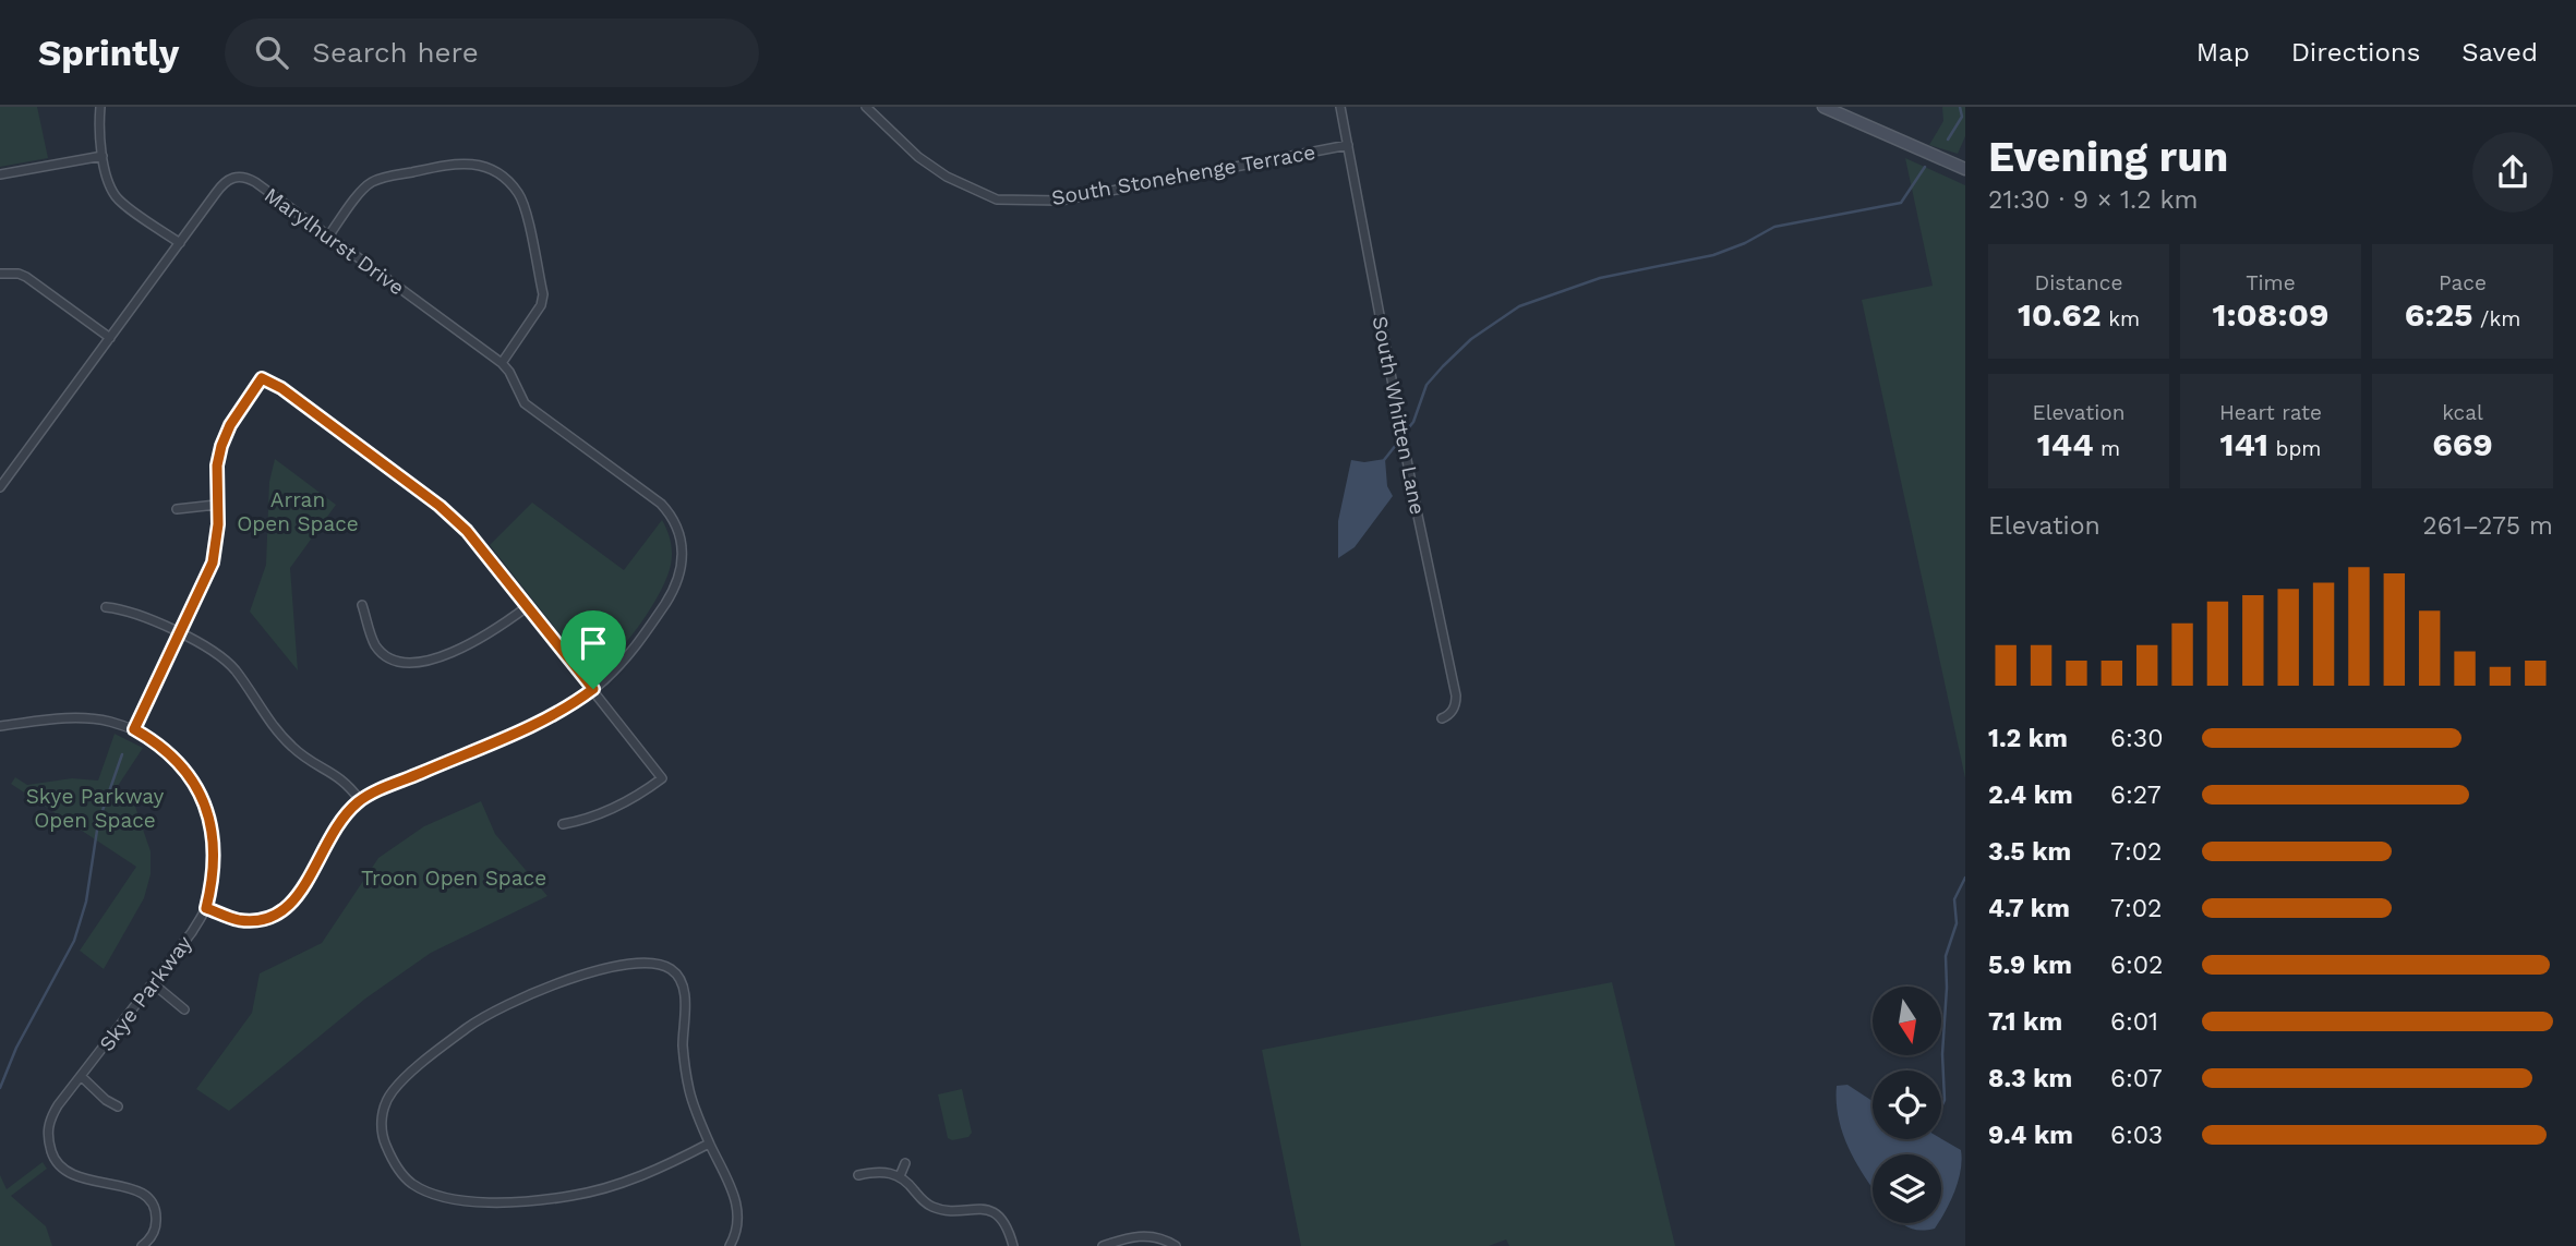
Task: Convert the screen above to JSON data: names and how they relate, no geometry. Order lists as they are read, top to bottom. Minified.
{"streets":{"street":["South Stonehenge Terrace","Marylhurst Drive","South Whitten Lane","Skye Parkway"]},"crossings":[["South Stonehenge Terrace","South Whitten Lane"]],"parks":["Arran Open Space","Skye Parkway Open Space","Troon Open Space"],"north":"bottom","page":{"header":"Sprintly","search":"Search here","nav":["Map","Directions","Saved"],"heading":["Evening run","21:30 · 9 × 1.2 km"],"stats":[["Distance","10.62 km"],["Time","1:08:09"],["Pace","6:25 /km"],["Elevation","144 m"],["Heart rate","141 bpm"],["kcal","669"]],"chart":["Elevation","261–275 m"],"list":[{"name":"1.2 km","note":"6:30"},{"name":"2.4 km","note":"6:27"},{"name":"3.5 km","note":"7:02"},{"name":"4.7 km","note":"7:02"},{"name":"5.9 km","note":"6:02"},{"name":"7.1 km","note":"6:01"},{"name":"8.3 km","note":"6:07"},{"name":"9.4 km","note":"6:03"}]}}
